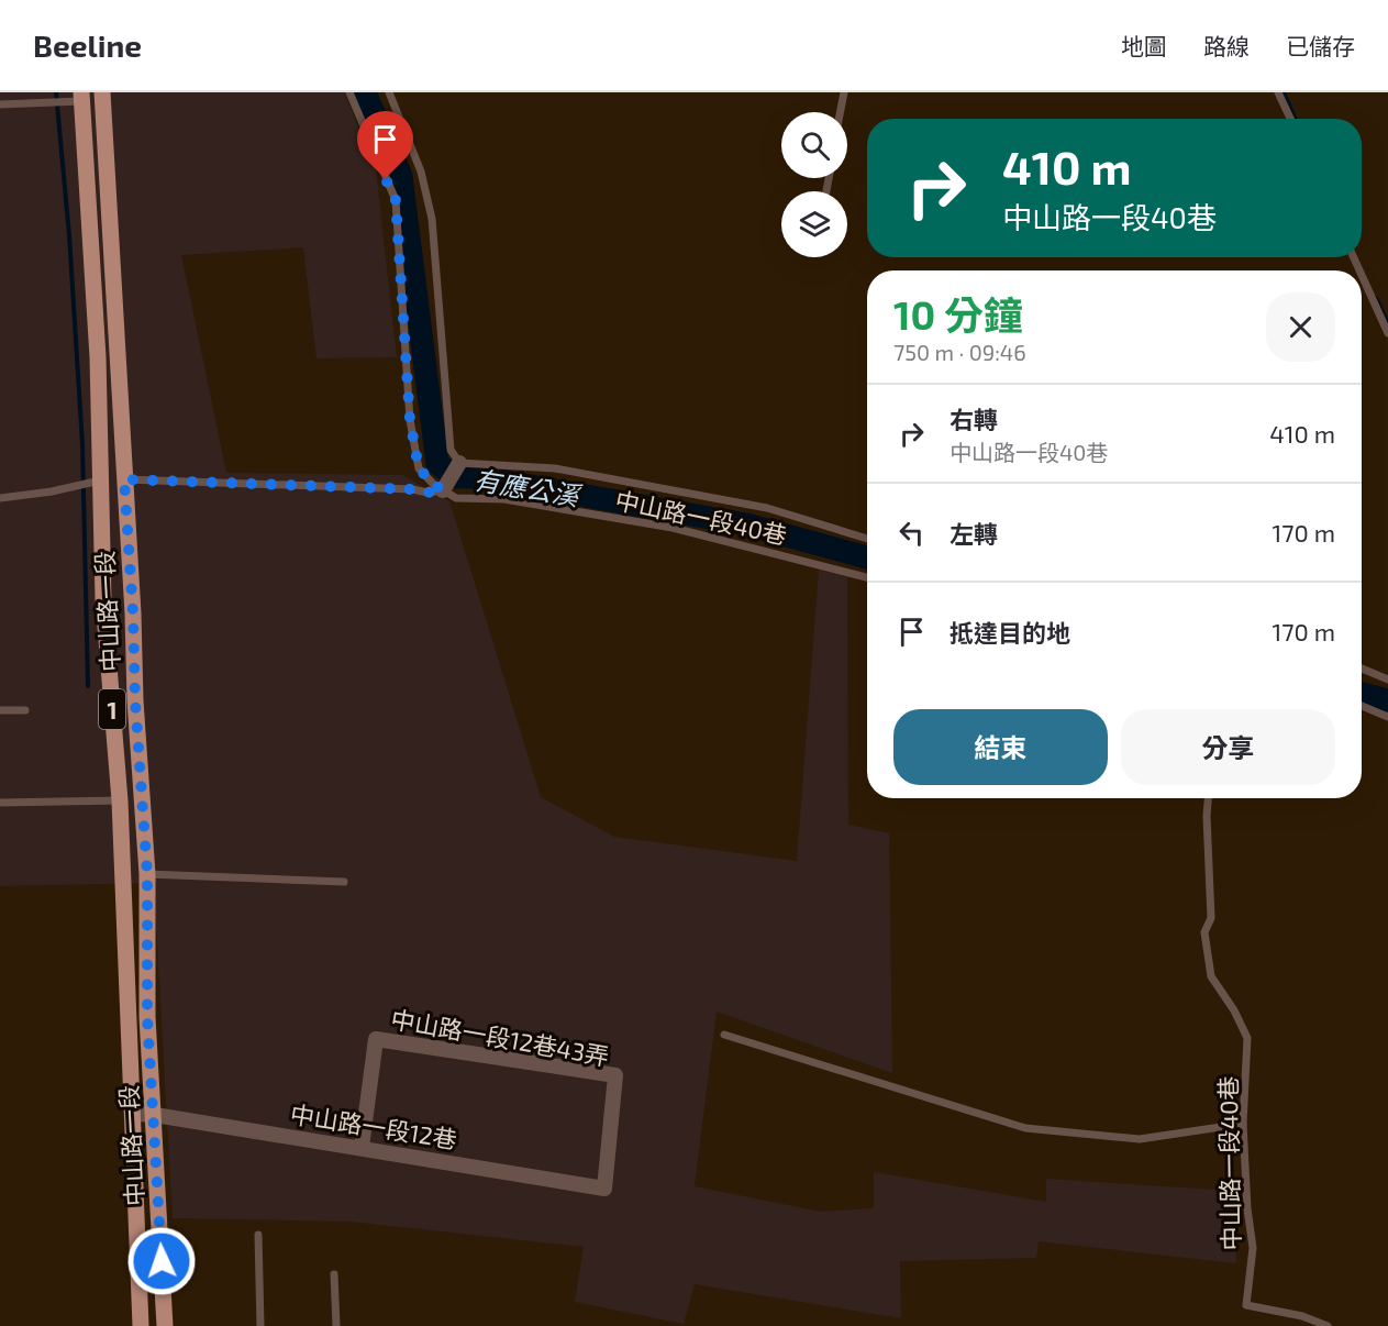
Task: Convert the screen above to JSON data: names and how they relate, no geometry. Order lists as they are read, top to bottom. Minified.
{"streets":{"main road":["中山路一段","1"],"street":["中山路一段12巷43弄","中山路一段12巷"],"lane":["中山路一段40巷"]},"crossings":[["中山路一段40巷","中山路一段"],["中山路一段","中山路一段12巷"],["中山路一段12巷43弄","中山路一段12巷"]],"water":["有應公溪"],"page":{"header":"Beeline","nav":["地圖","路線","已儲存"],"turn":["410 m","中山路一段40巷"],"heading":["10 分鐘","750 m · 09:46"],"list":[{"name":"右轉","note":"中山路一段40巷","value":"410 m"},{"name":"左轉","value":"170 m"},{"name":"抵達目的地","value":"170 m"}],"buttons":["結束","分享"]}}
